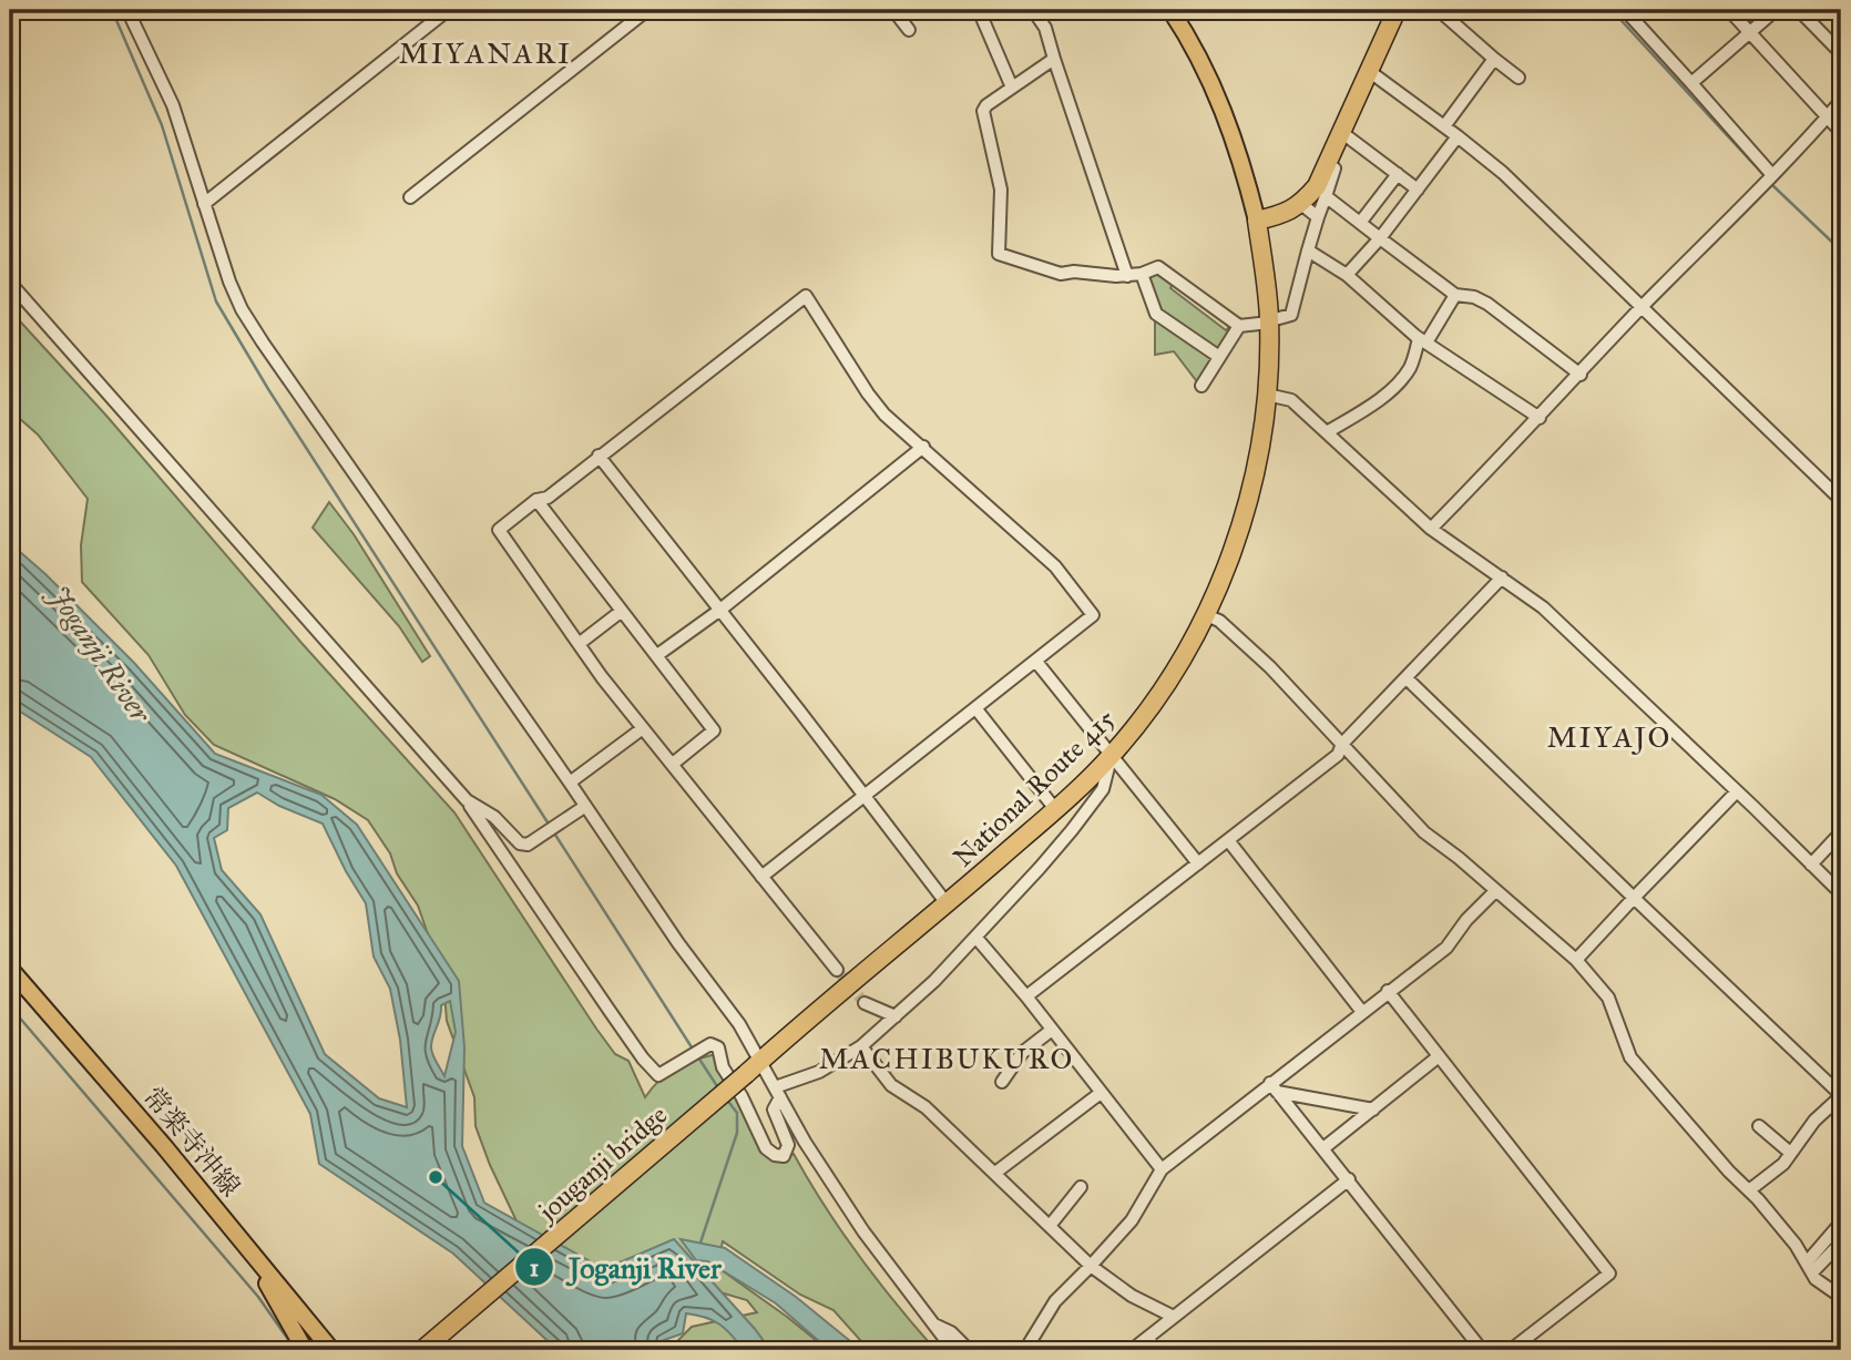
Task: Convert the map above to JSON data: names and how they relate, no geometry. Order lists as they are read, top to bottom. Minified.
{"streets":{"highway":["National Route 415","jouganji bridge"],"main road":["常楽寺沖線"]},"crossings":[["National Route 415","jouganji bridge"]],"districts":["MIYANARI","MIYAJO","MACHIBUKURO"],"water":["Joganji River"],"places":["Joganji River"]}
